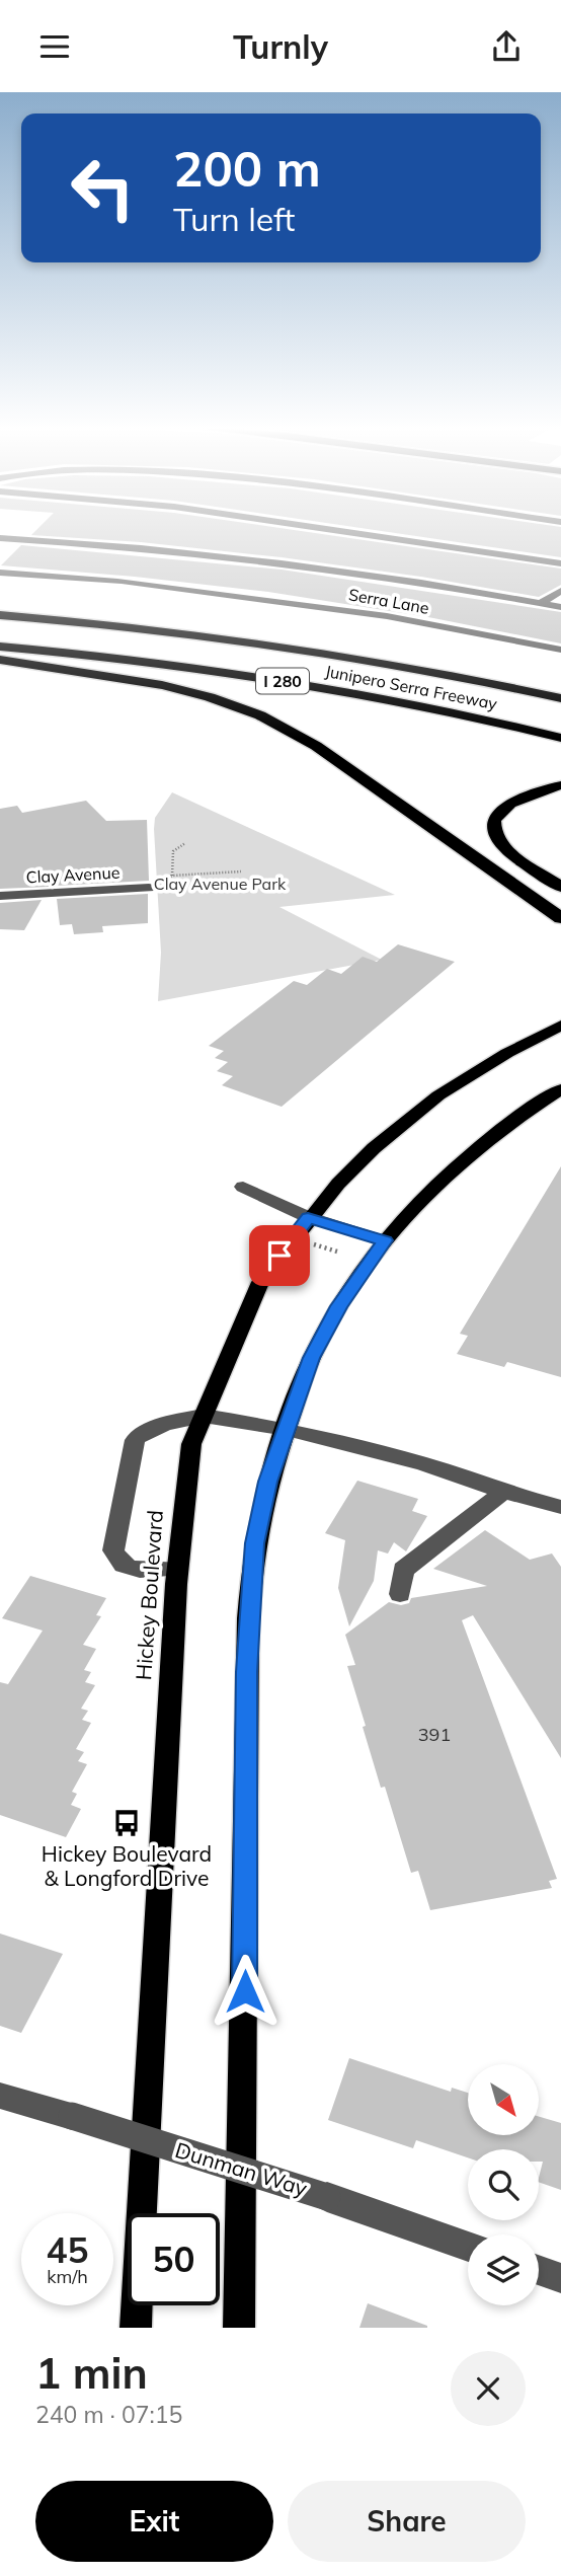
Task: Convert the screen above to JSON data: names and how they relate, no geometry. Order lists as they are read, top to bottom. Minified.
{"streets":{"highway":["I 280","Junipero Serra Freeway"],"main road":["Hickey Boulevard"],"street":["Serra Lane","Clay Avenue","Dunman Way"]},"parks":["Clay Avenue Park"],"places":{"bus stop":["Hickey Boulevard & Longford Drive"]},"house_numbers":["391"],"north":"bottom right","page":{"header":"Turnly","turn":["200 m","Turn left"],"speed":"45 km/h","limit":"50","heading":["1 min","240 m · 07:15"],"buttons":["Exit","Share"]}}
